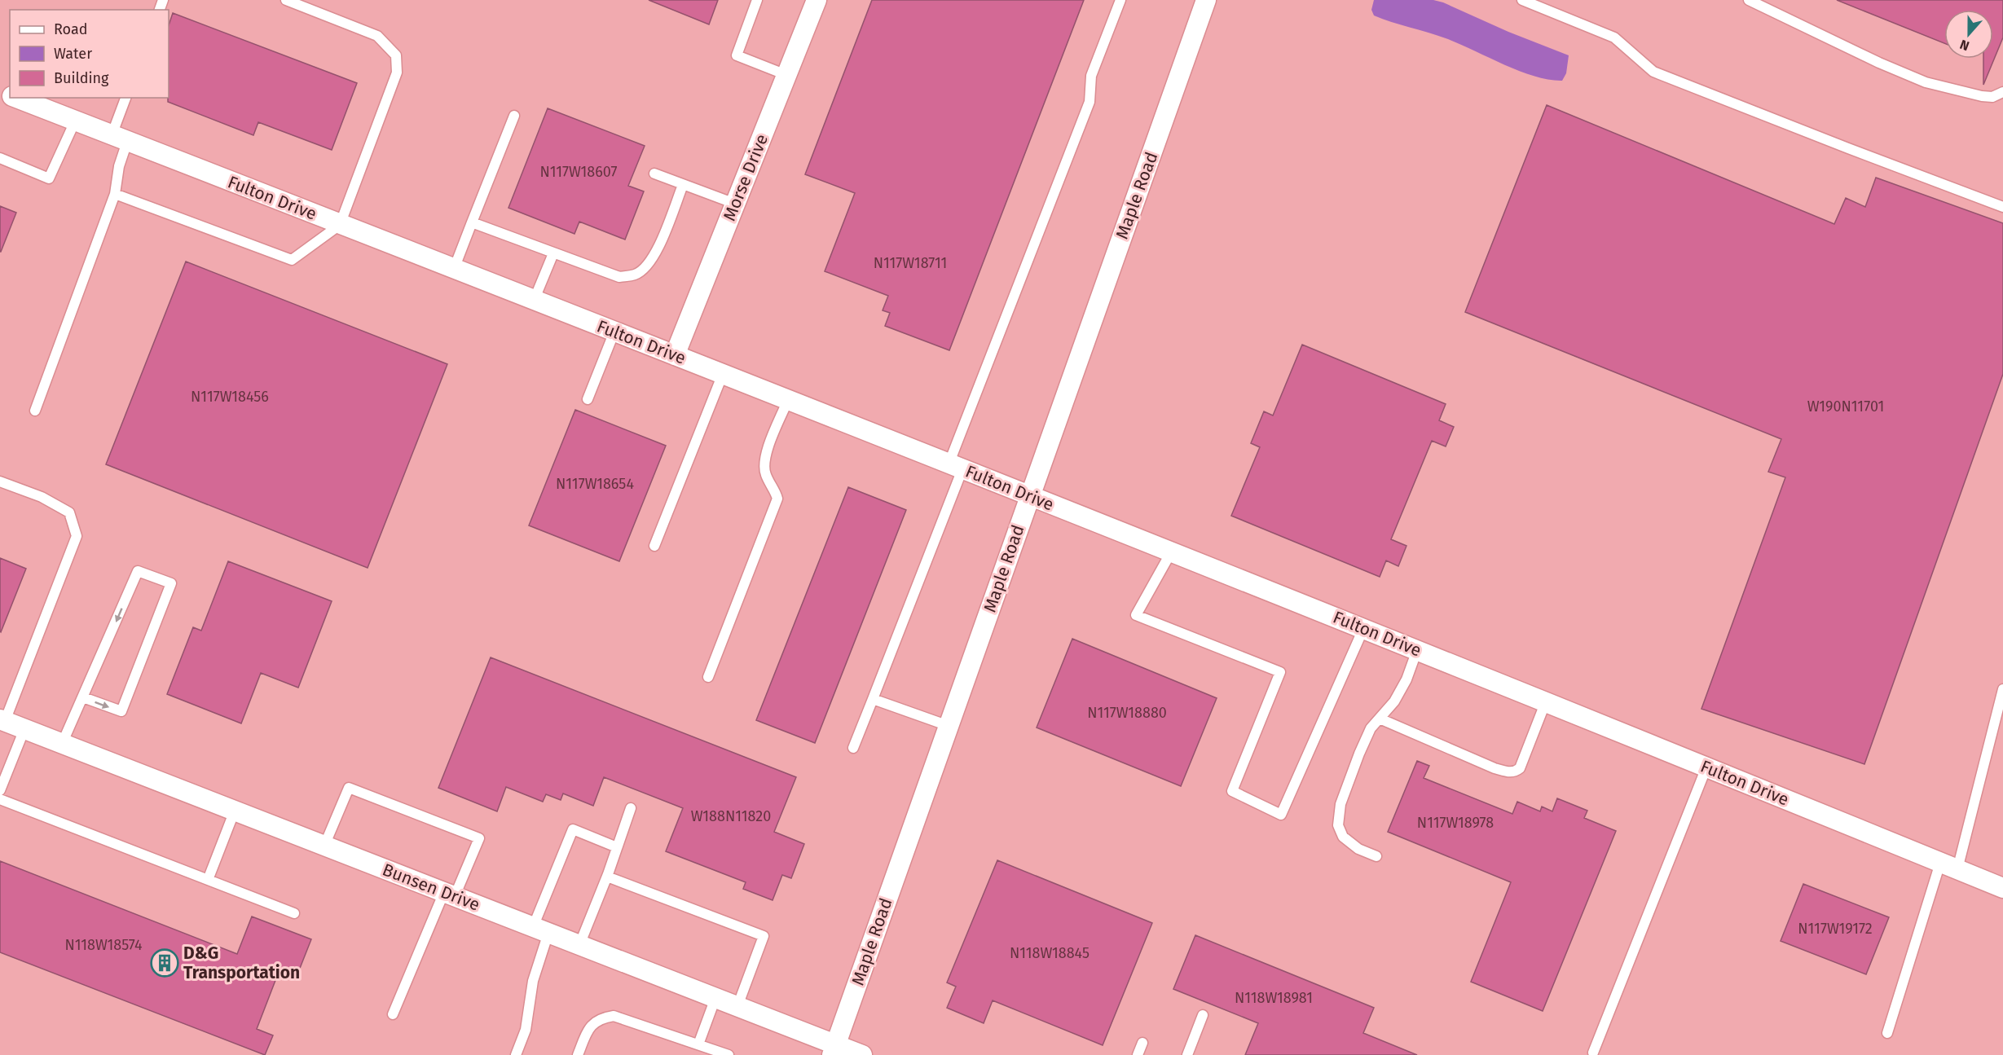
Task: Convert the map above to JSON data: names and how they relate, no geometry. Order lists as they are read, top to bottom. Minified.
{"streets":{"street":["Morse Drive","Maple Road","Fulton Drive","Bunsen Drive"]},"crossings":[["Morse Drive","Fulton Drive"],["Maple Road","Fulton Drive"],["Maple Road","Bunsen Drive"]],"places":{"building":["D&G Transportation"]},"house_numbers":["N117W18607","N117W18711","N117W18456","W190N11701","N117W18654","N117W18880","W188N11820","N117W18978","N117W19172","N118W18574","N118W18845","N118W18981"],"legend":["Road","Water","Building"],"north":"bottom"}
